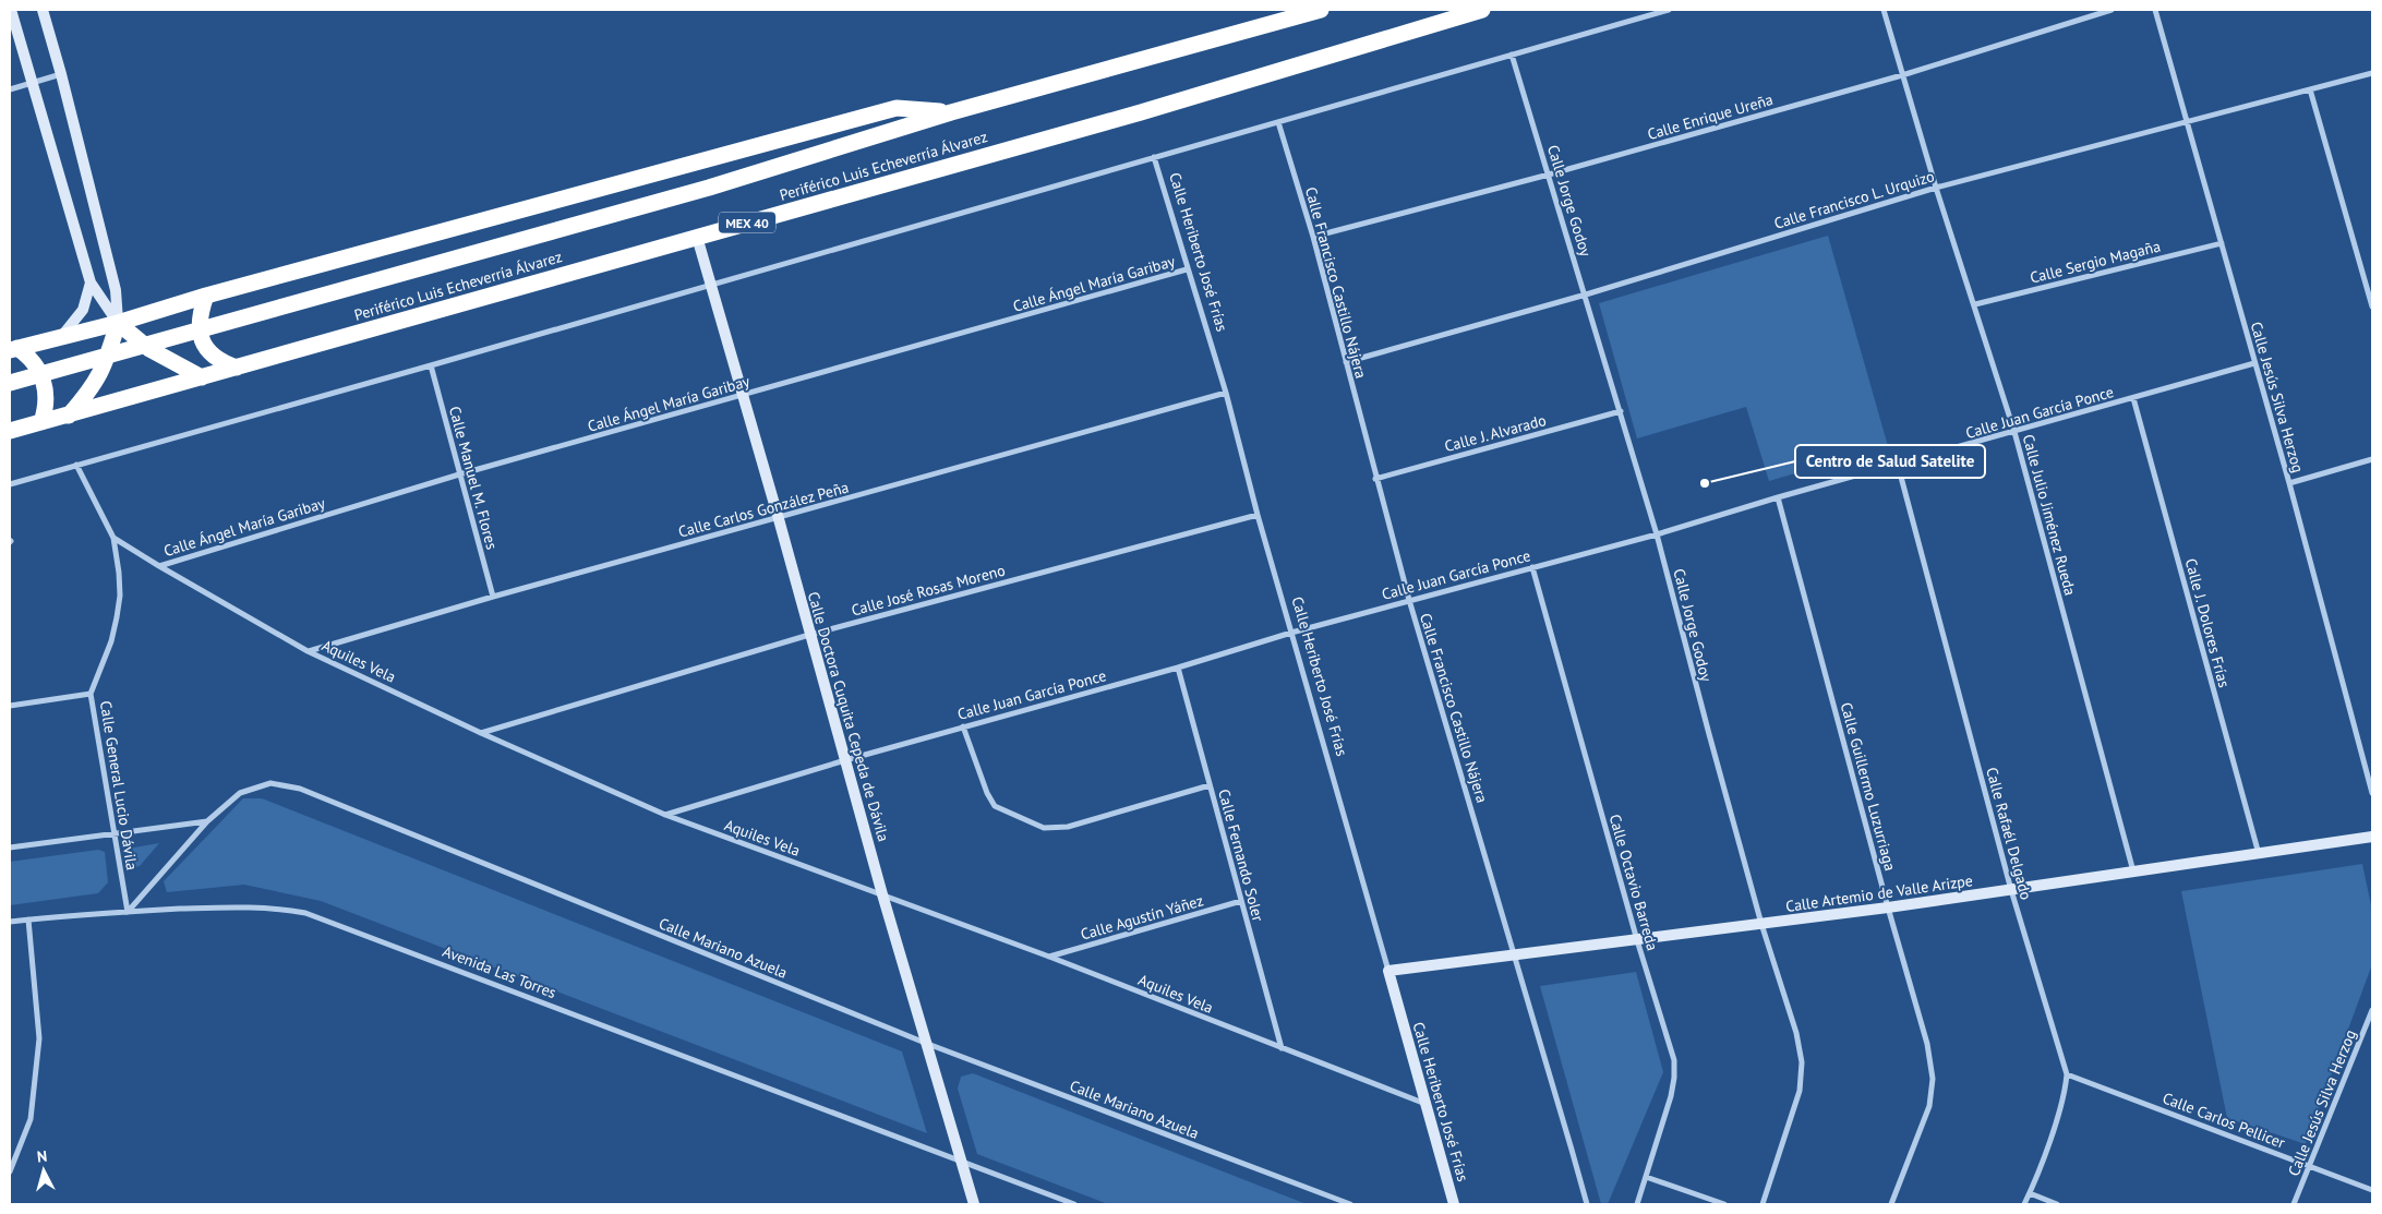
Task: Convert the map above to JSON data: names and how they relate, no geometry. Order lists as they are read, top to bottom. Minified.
{"streets":{"highway":["Periférico Luis Echeverría Álvarez","MEX 40"],"street":["Calle Enrique Ureña","Calle Francisco L. Urquizo","Calle Jorge Godoy","Calle Heriberto José Frías","Calle Sergio Magaña","Calle Francisco Castillo Nájera","Calle Ángel María Garibay","Calle Jesús Silva Herzog","Calle Juan García Ponce","Calle J. Alvarado","Calle Manuel M. Flores","Calle Carlos González Peña","Calle Julio Jiménez Rueda","Calle José Rosas Moreno","Calle J. Dolores Frías","Aquiles Vela","Calle Doctora Cuquita Cepeda de Dávila","Calle General Lucio Dávila","Calle Guillermo Luzurriaga","Calle Rafaél Delgado","Calle Fernando Soler","Calle Octavio Barreda","Calle Artemio de Valle Arizpe","Calle Agustín Yáñez","Calle Mariano Azuela","Avenida Las Torres","Calle Carlos Pellicer"]},"crossings":[["Calle Enrique Ureña","Calle Jorge Godoy"],["Calle Enrique Ureña","Calle Francisco Castillo Nájera"],["Calle Enrique Ureña","Calle Julio Jiménez Rueda"],["Periférico Luis Echeverría Álvarez","Calle Doctora Cuquita Cepeda de Dávila"],["Calle Francisco L. Urquizo","Calle Jorge Godoy"],["Calle Francisco L. Urquizo","Calle Francisco Castillo Nájera"],["Calle Francisco L. Urquizo","Calle Jesús Silva Herzog"],["Calle Francisco L. Urquizo","Calle Julio Jiménez Rueda"],["Calle Jorge Godoy","Calle Juan García Ponce"],["Calle Jorge Godoy","Calle J. Alvarado"],["Calle Jorge Godoy","Calle Artemio de Valle Arizpe"],["Calle Heriberto José Frías","Calle Ángel María Garibay"],["Calle Heriberto José Frías","Calle Juan García Ponce"],["Calle Heriberto José Frías","Calle Carlos González Peña"],["Calle Heriberto José Frías","Calle José Rosas Moreno"],["Calle Heriberto José Frías","Aquiles Vela"],["Calle Heriberto José Frías","Calle Artemio de Valle Arizpe"],["Calle Sergio Magaña","Calle Jesús Silva Herzog"],["Calle Sergio Magaña","Calle Julio Jiménez Rueda"],["Calle Francisco Castillo Nájera","Calle Juan García Ponce"],["Calle Francisco Castillo Nájera","Calle J. Alvarado"],["Calle Francisco Castillo Nájera","Calle Artemio de Valle Arizpe"],["Calle Ángel María Garibay","Calle Manuel M. Flores"],["Calle Ángel María Garibay","Aquiles Vela"],["Calle Ángel María Garibay","Calle Doctora Cuquita Cepeda de Dávila"],["Calle Jesús Silva Herzog","Calle Juan García Ponce"],["Calle Jesús Silva Herzog","Calle Carlos Pellicer"],["Calle Juan García Ponce","Calle Julio Jiménez Rueda"],["Calle Juan García Ponce","Calle J. Dolores Frías"],["Calle Juan García Ponce","Aquiles Vela"],["Calle Juan García Ponce","Calle Doctora Cuquita Cepeda de Dávila"],["Calle Juan García Ponce","Calle Guillermo Luzurriaga"],["Calle Juan García Ponce","Calle Rafaél Delgado"],["Calle Juan García Ponce","Calle Fernando Soler"],["Calle Juan García Ponce","Calle Octavio Barreda"],["Calle Manuel M. Flores","Calle Carlos González Peña"],["Calle Carlos González Peña","Aquiles Vela"],["Calle Carlos González Peña","Calle Doctora Cuquita Cepeda de Dávila"],["Calle Julio Jiménez Rueda","Calle Artemio de Valle Arizpe"],["Calle José Rosas Moreno","Aquiles Vela"],["Calle José Rosas Moreno","Calle Doctora Cuquita Cepeda de Dávila"],["Calle J. Dolores Frías","Calle Artemio de Valle Arizpe"],["Aquiles Vela","Calle Doctora Cuquita Cepeda de Dávila"],["Aquiles Vela","Calle General Lucio Dávila"],["Aquiles Vela","Calle Fernando Soler"],["Aquiles Vela","Calle Agustín Yáñez"],["Calle Doctora Cuquita Cepeda de Dávila","Calle Mariano Azuela"],["Calle Doctora Cuquita Cepeda de Dávila","Avenida Las Torres"],["Calle General Lucio Dávila","Calle Mariano Azuela"],["Calle General Lucio Dávila","Avenida Las Torres"],["Calle Guillermo Luzurriaga","Calle Artemio de Valle Arizpe"],["Calle Rafaél Delgado","Calle Artemio de Valle Arizpe"],["Calle Rafaél Delgado","Calle Carlos Pellicer"],["Calle Fernando Soler","Calle Agustín Yáñez"],["Calle Octavio Barreda","Calle Artemio de Valle Arizpe"],["Calle Mariano Azuela","Avenida Las Torres"]],"places":["Centro de Salud Satelite"],"north":"top"}
